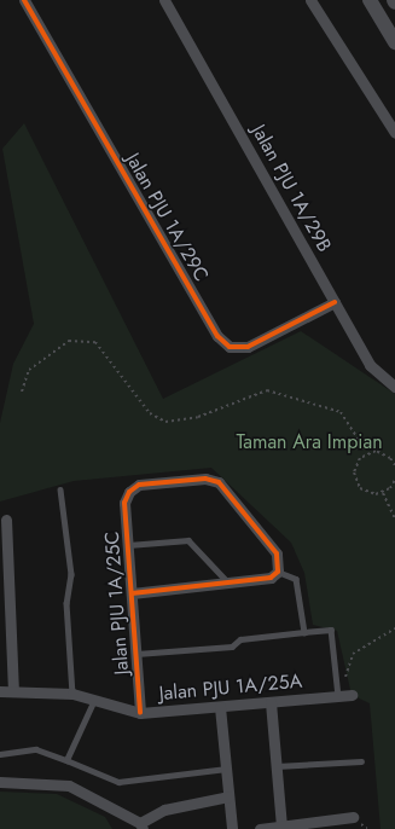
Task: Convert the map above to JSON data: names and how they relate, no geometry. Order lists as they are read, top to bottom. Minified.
{"streets":{"street":["Jalan PJU 1A/29B","Jalan PJU 1A/29C","Jalan PJU 1A/25C","Jalan PJU 1A/25A"]},"crossings":[["Jalan PJU 1A/29B","Jalan PJU 1A/29C"],["Jalan PJU 1A/25C","Jalan PJU 1A/25A"]],"parks":["Taman Ara Impian"]}
